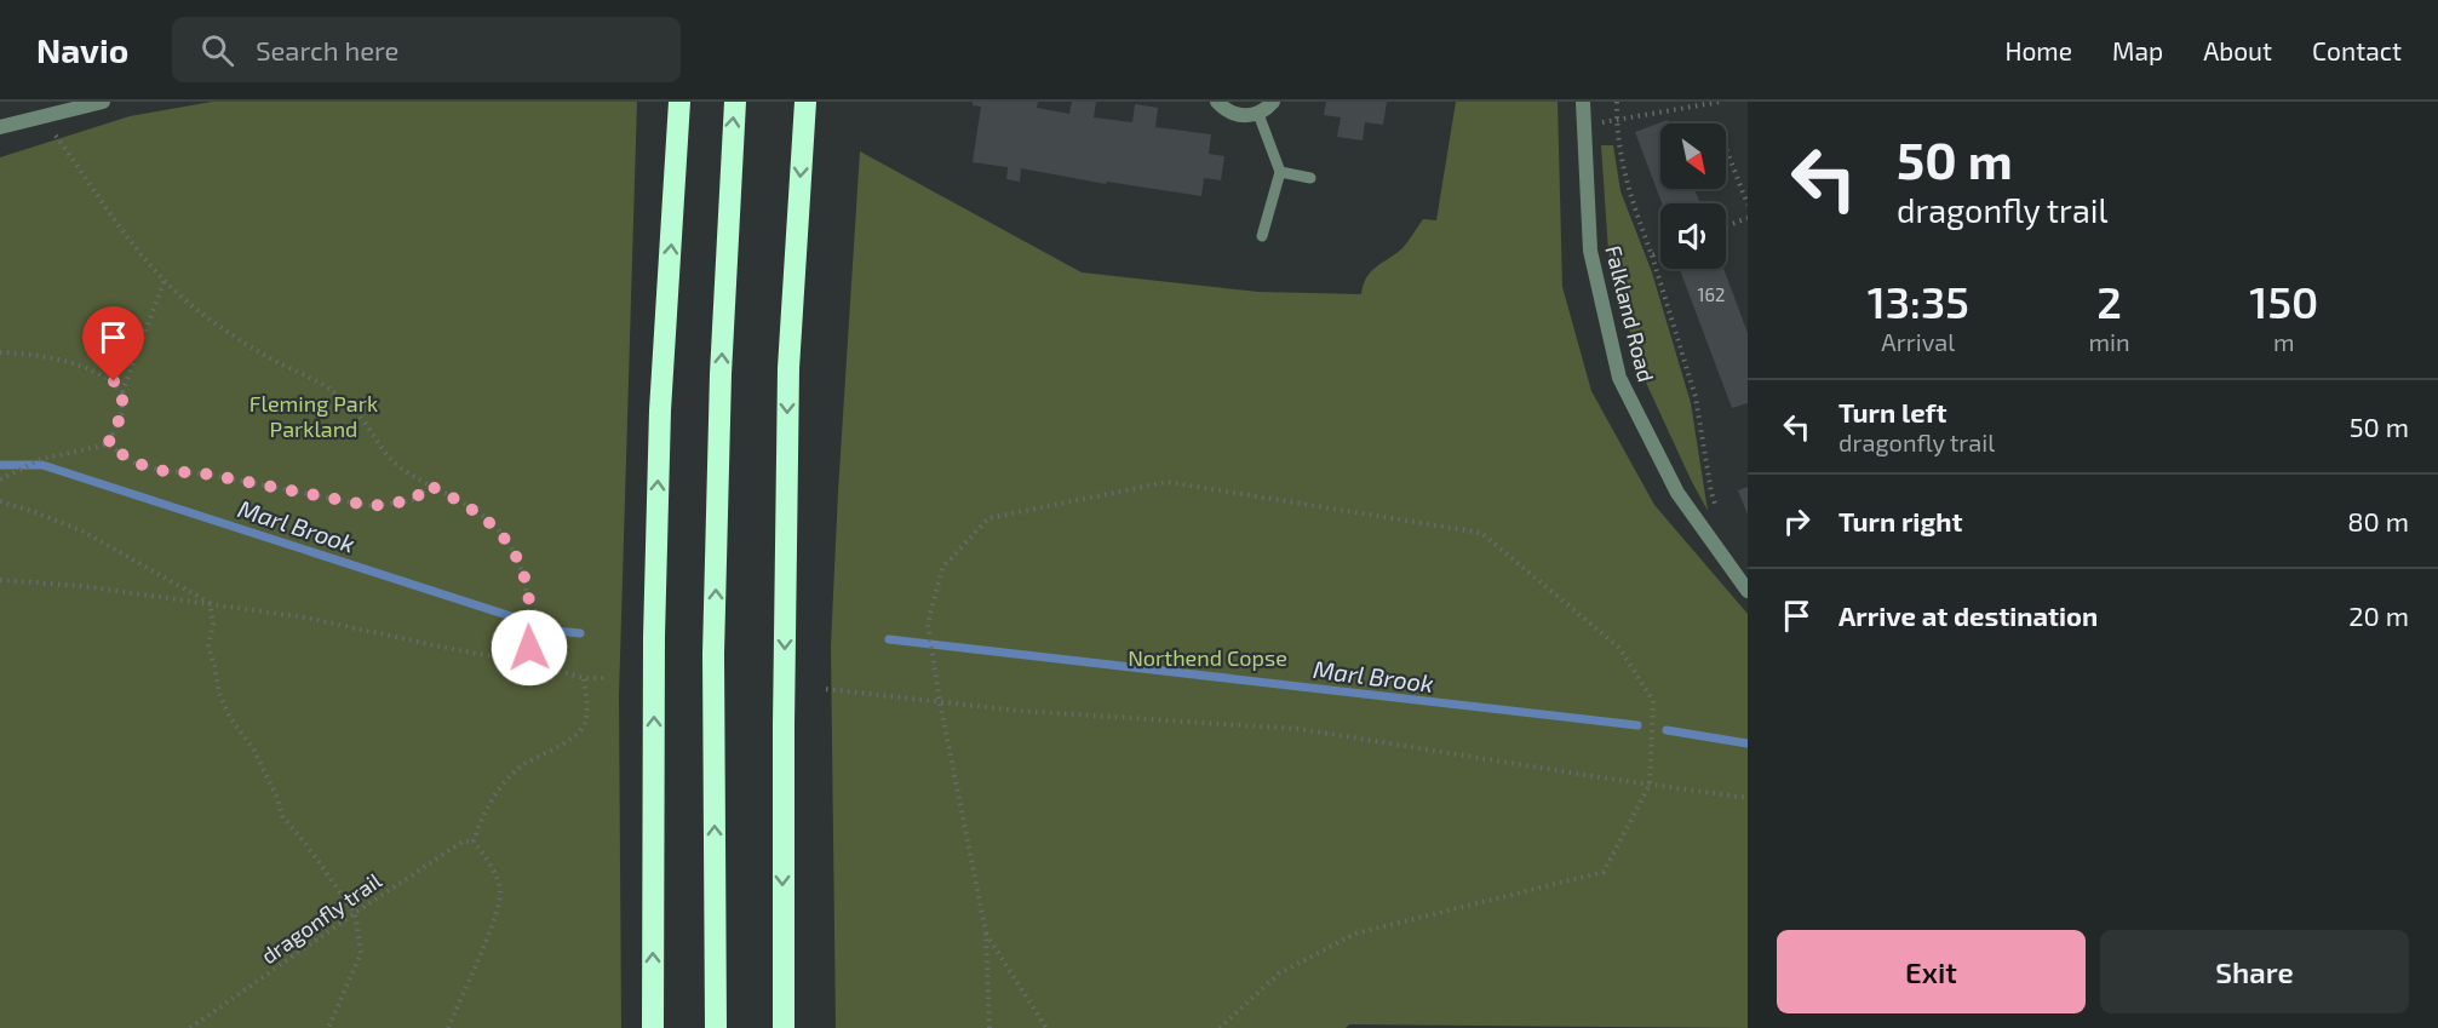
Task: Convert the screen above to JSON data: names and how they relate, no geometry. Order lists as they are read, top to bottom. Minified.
{"streets":{"street":["Falkland Road"],"path":["dragonfly trail"]},"water":["Marl Brook"],"parks":["Fleming Park Parkland","Northend Copse"],"house_numbers":["162"],"north":"bottom right","page":{"header":"Navio","search":"Search here","nav":["Home","Map","About","Contact"],"turn":["50 m","dragonfly trail"],"eta":["13:35","Arrival","2","min","150","m"],"list":[{"name":"Turn left","note":"dragonfly trail","value":"50 m"},{"name":"Turn right","value":"80 m"},{"name":"Arrive at destination","value":"20 m"}],"buttons":["Exit","Share"]}}
